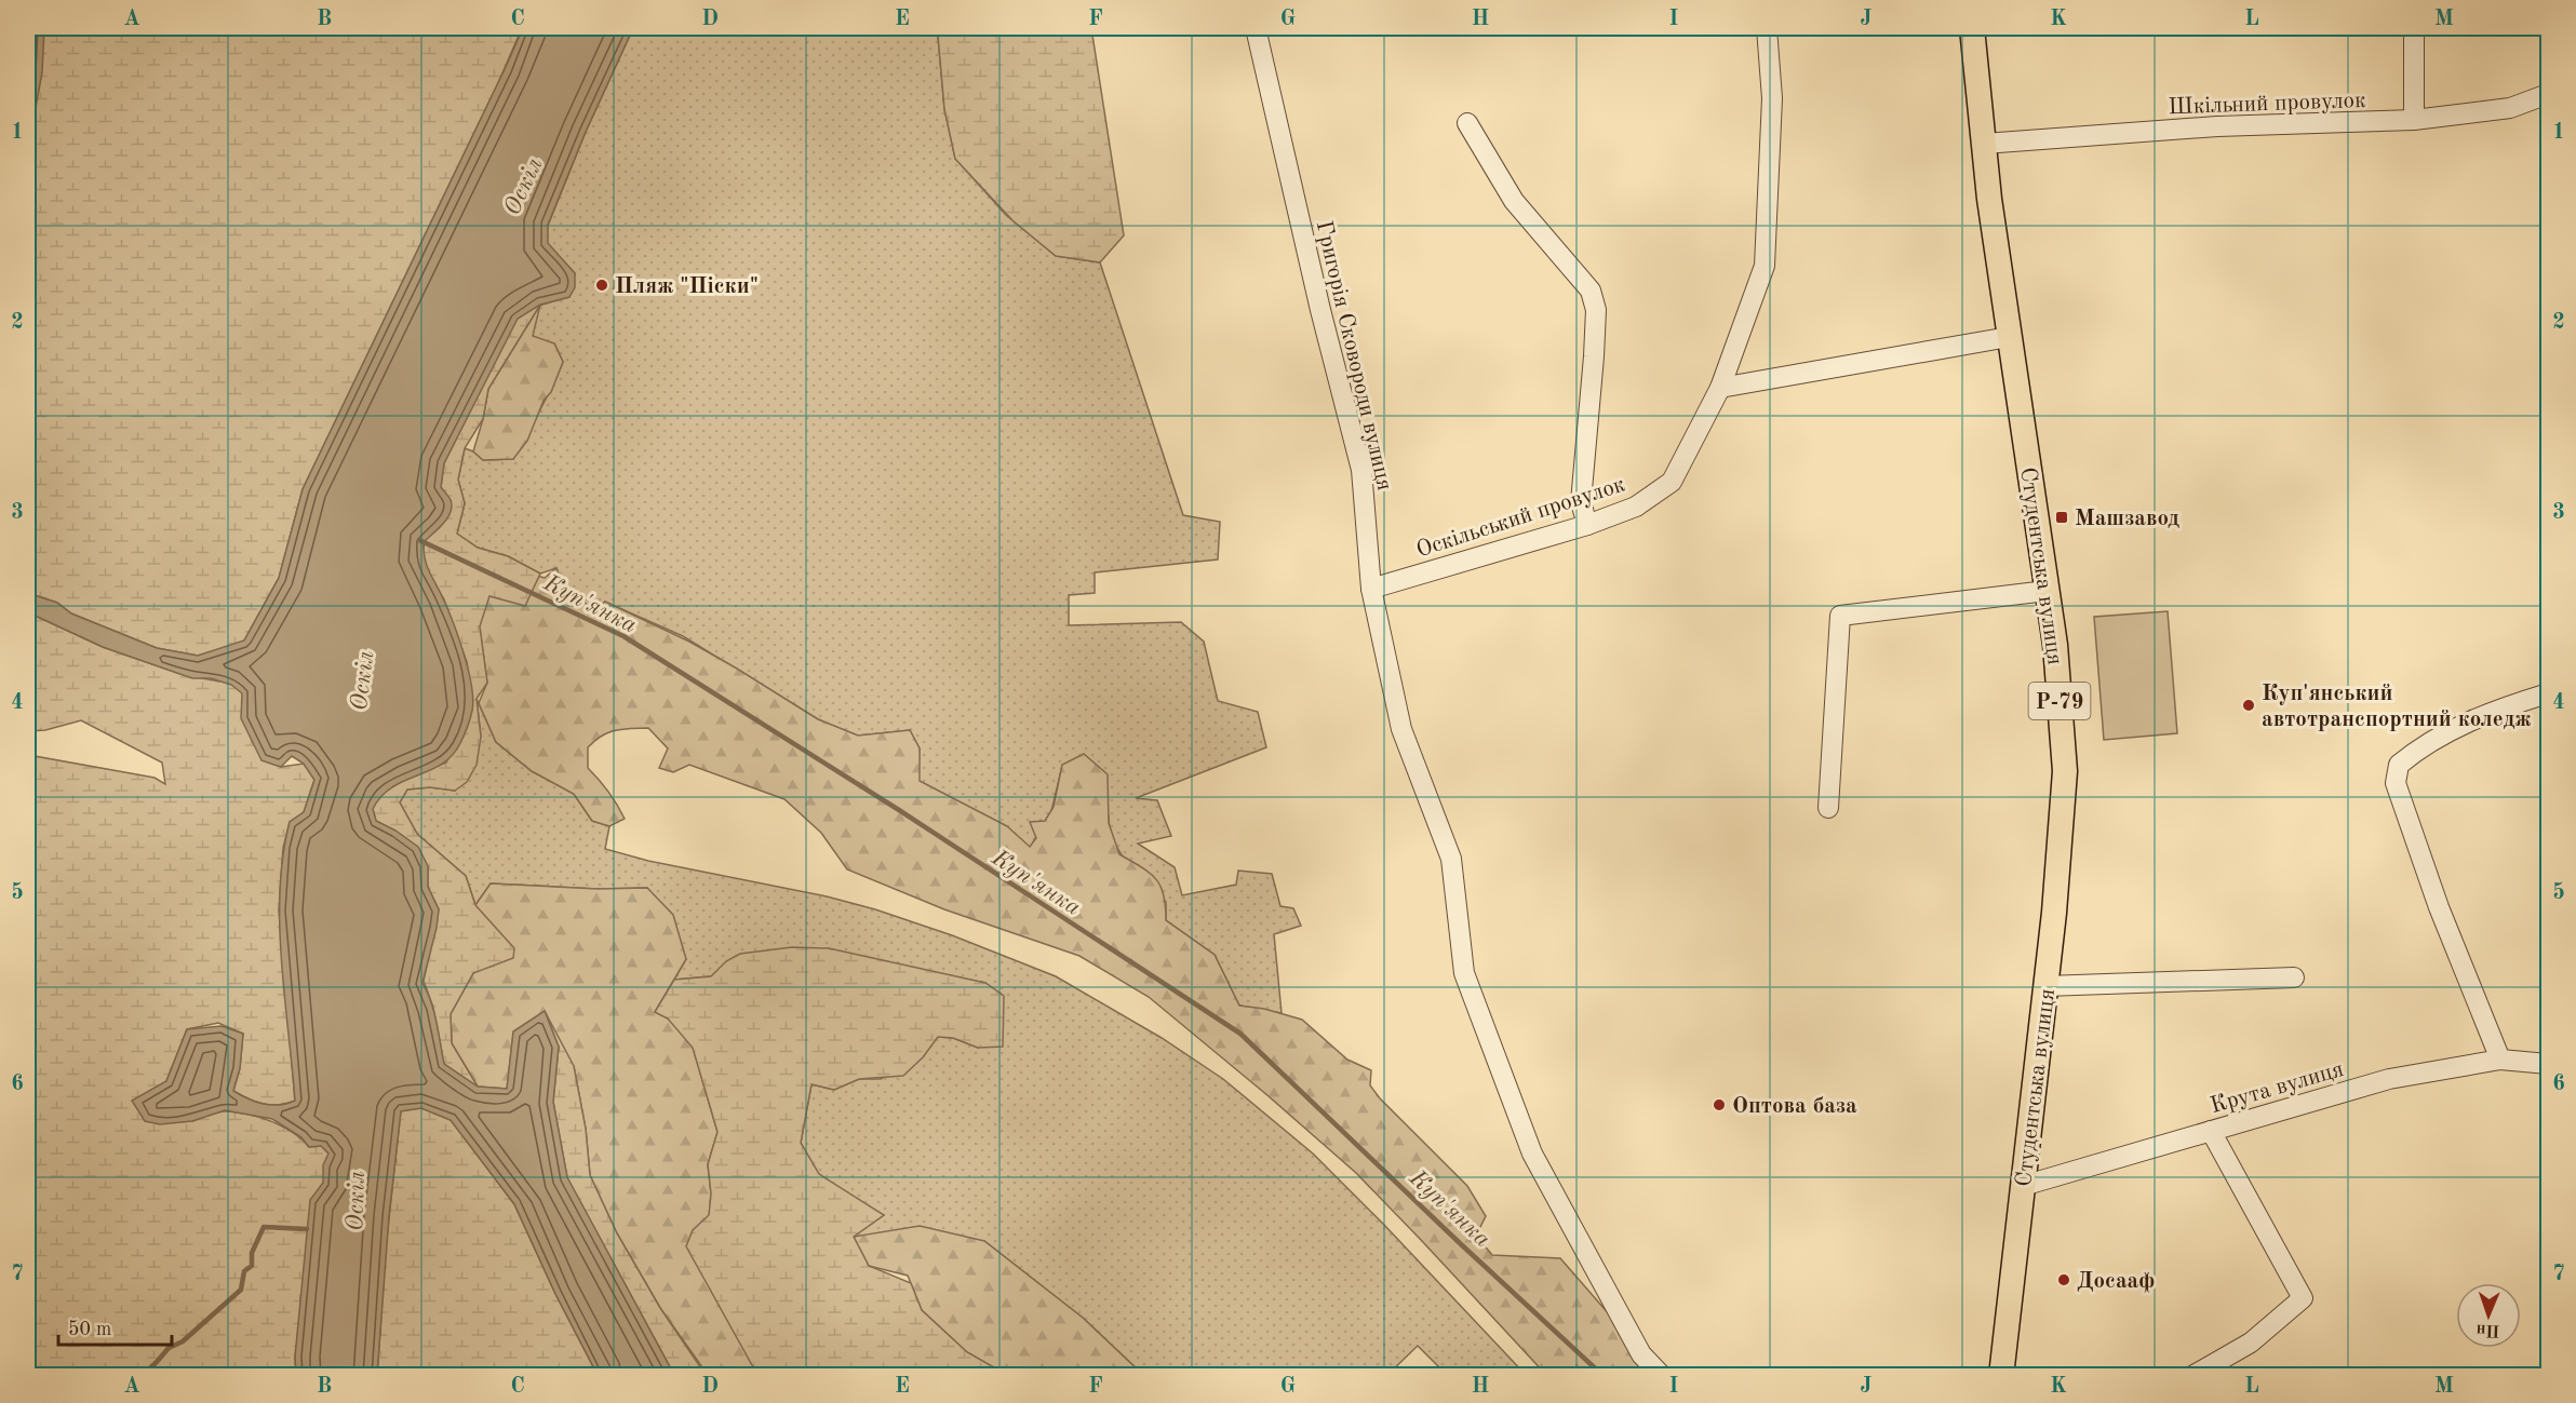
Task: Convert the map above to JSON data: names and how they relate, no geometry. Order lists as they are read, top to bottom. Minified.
{"streets":{"main road":["Студентська вулиця","Р-79"],"street":["Шкільний провулок","Григорія Сковороди вулиця","Оскільський провулок","Крута вулиця"]},"crossings":[["Шкільний провулок","Студентська вулиця"],["Григорія Сковороди вулиця","Оскільський провулок"],["Студентська вулиця","Крута вулиця"]],"water":["Оскіл","Куп'янка"],"places":{"other":["Пляж \"Піски\"","Куп'янський автотранспортний коледж","Оптова база","Досааф"],"transit":["Машзавод"]},"scale_bar":"50 m","north":"bottom","grid":{"columns":["A","B","C","D","E","F","G","H","I","J","K","L","M"],"rows":["1","2","3","4","5","6","7"]}}
